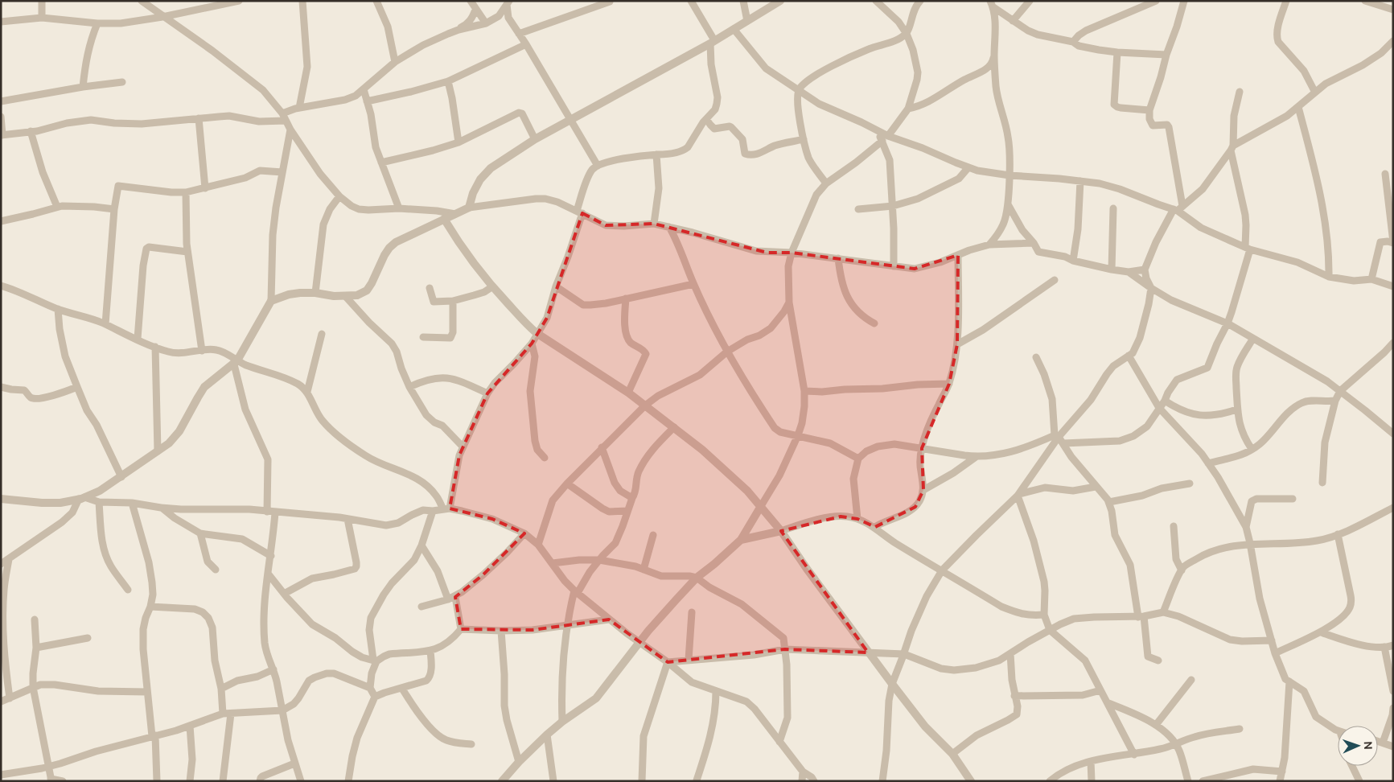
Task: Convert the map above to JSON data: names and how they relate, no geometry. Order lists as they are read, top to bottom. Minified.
{"north":"right"}
